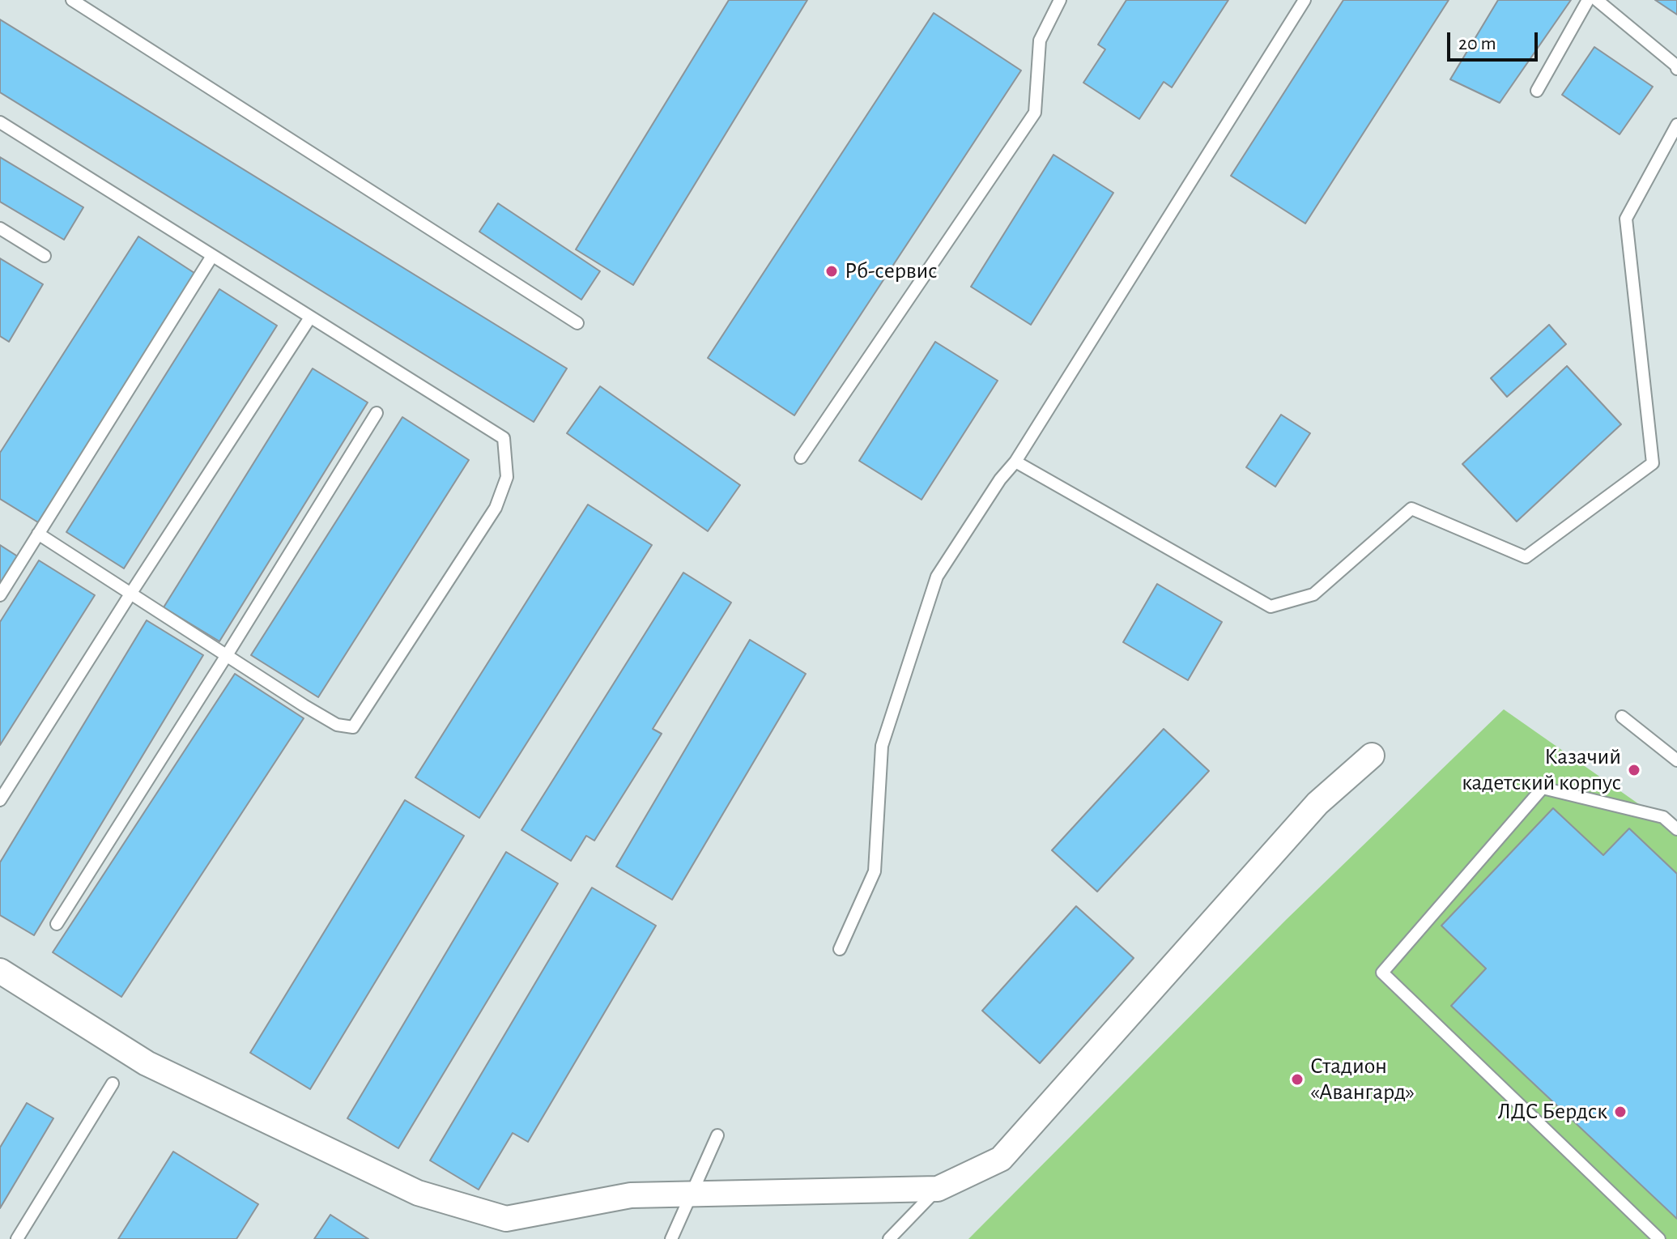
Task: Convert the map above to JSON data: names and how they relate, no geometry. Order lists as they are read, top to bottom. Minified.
{"places":["Рб-сервис","Казачий кадетский корпус","Стадион «Авангард»","ЛДС Бердск"],"scale_bar":"20 m"}
